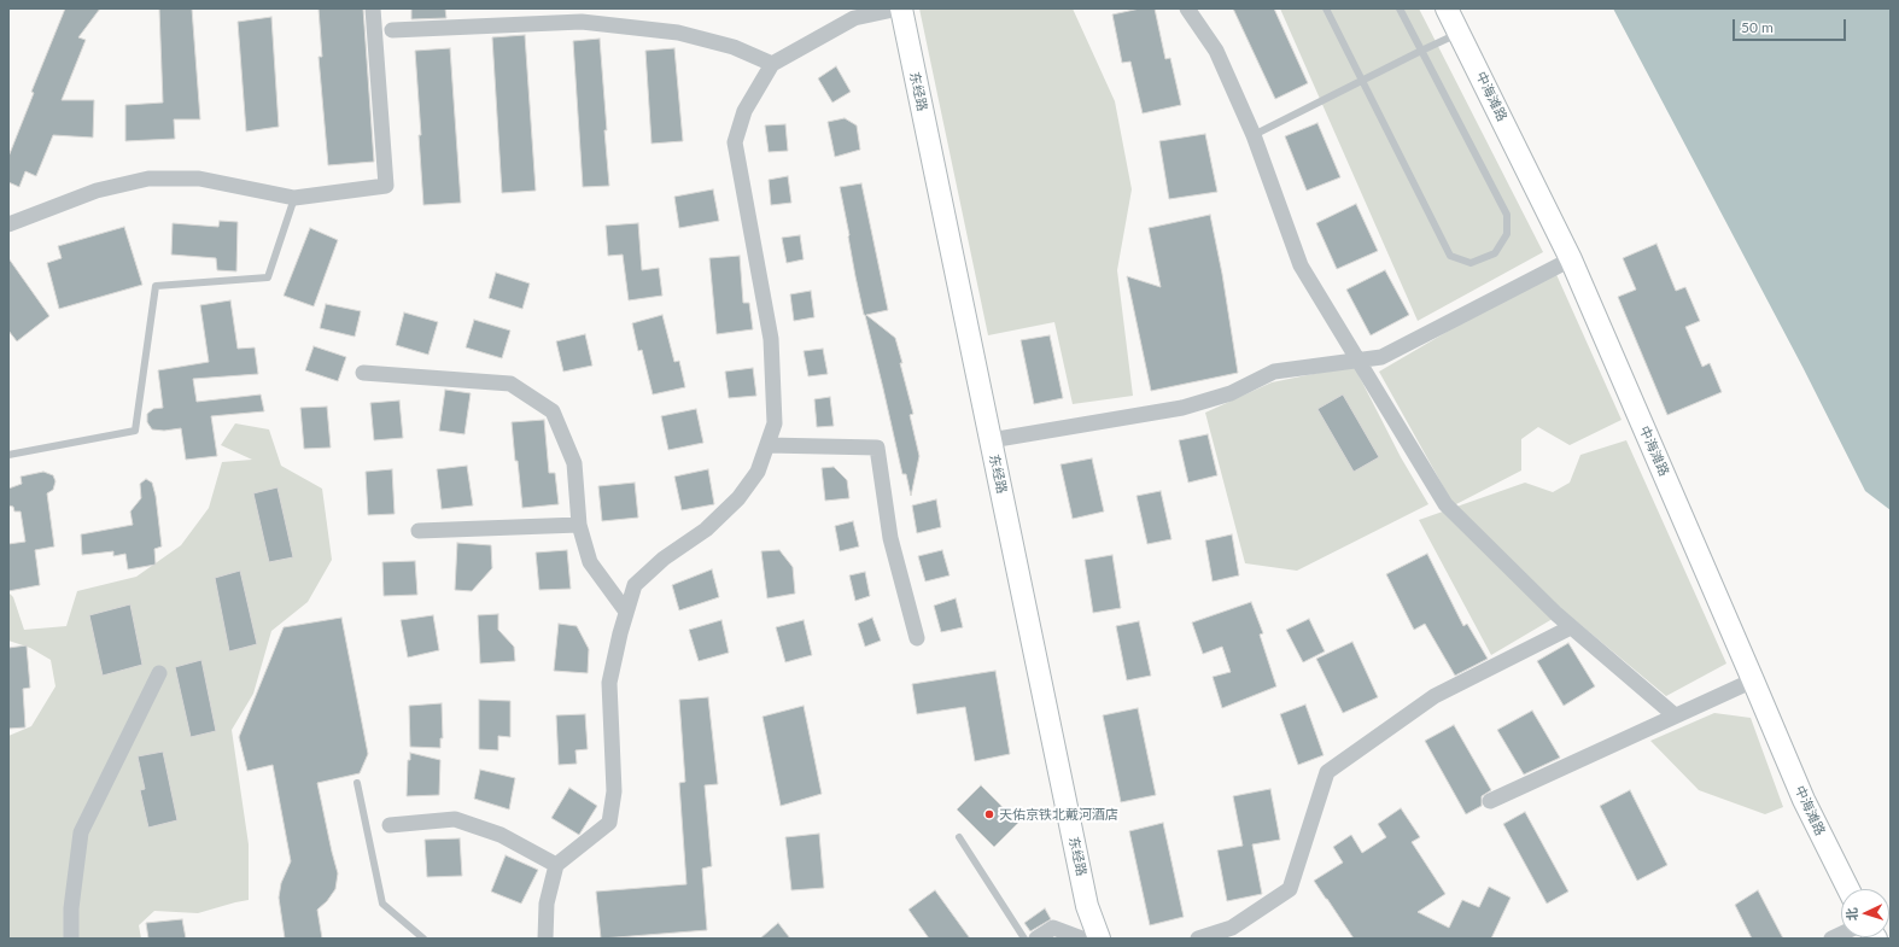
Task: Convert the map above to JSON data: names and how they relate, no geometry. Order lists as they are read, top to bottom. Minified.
{"streets":{"main road":["东经路","中海滩路"]},"places":["天佑京铁北戴河酒店"],"scale_bar":"50 m","north":"left"}
